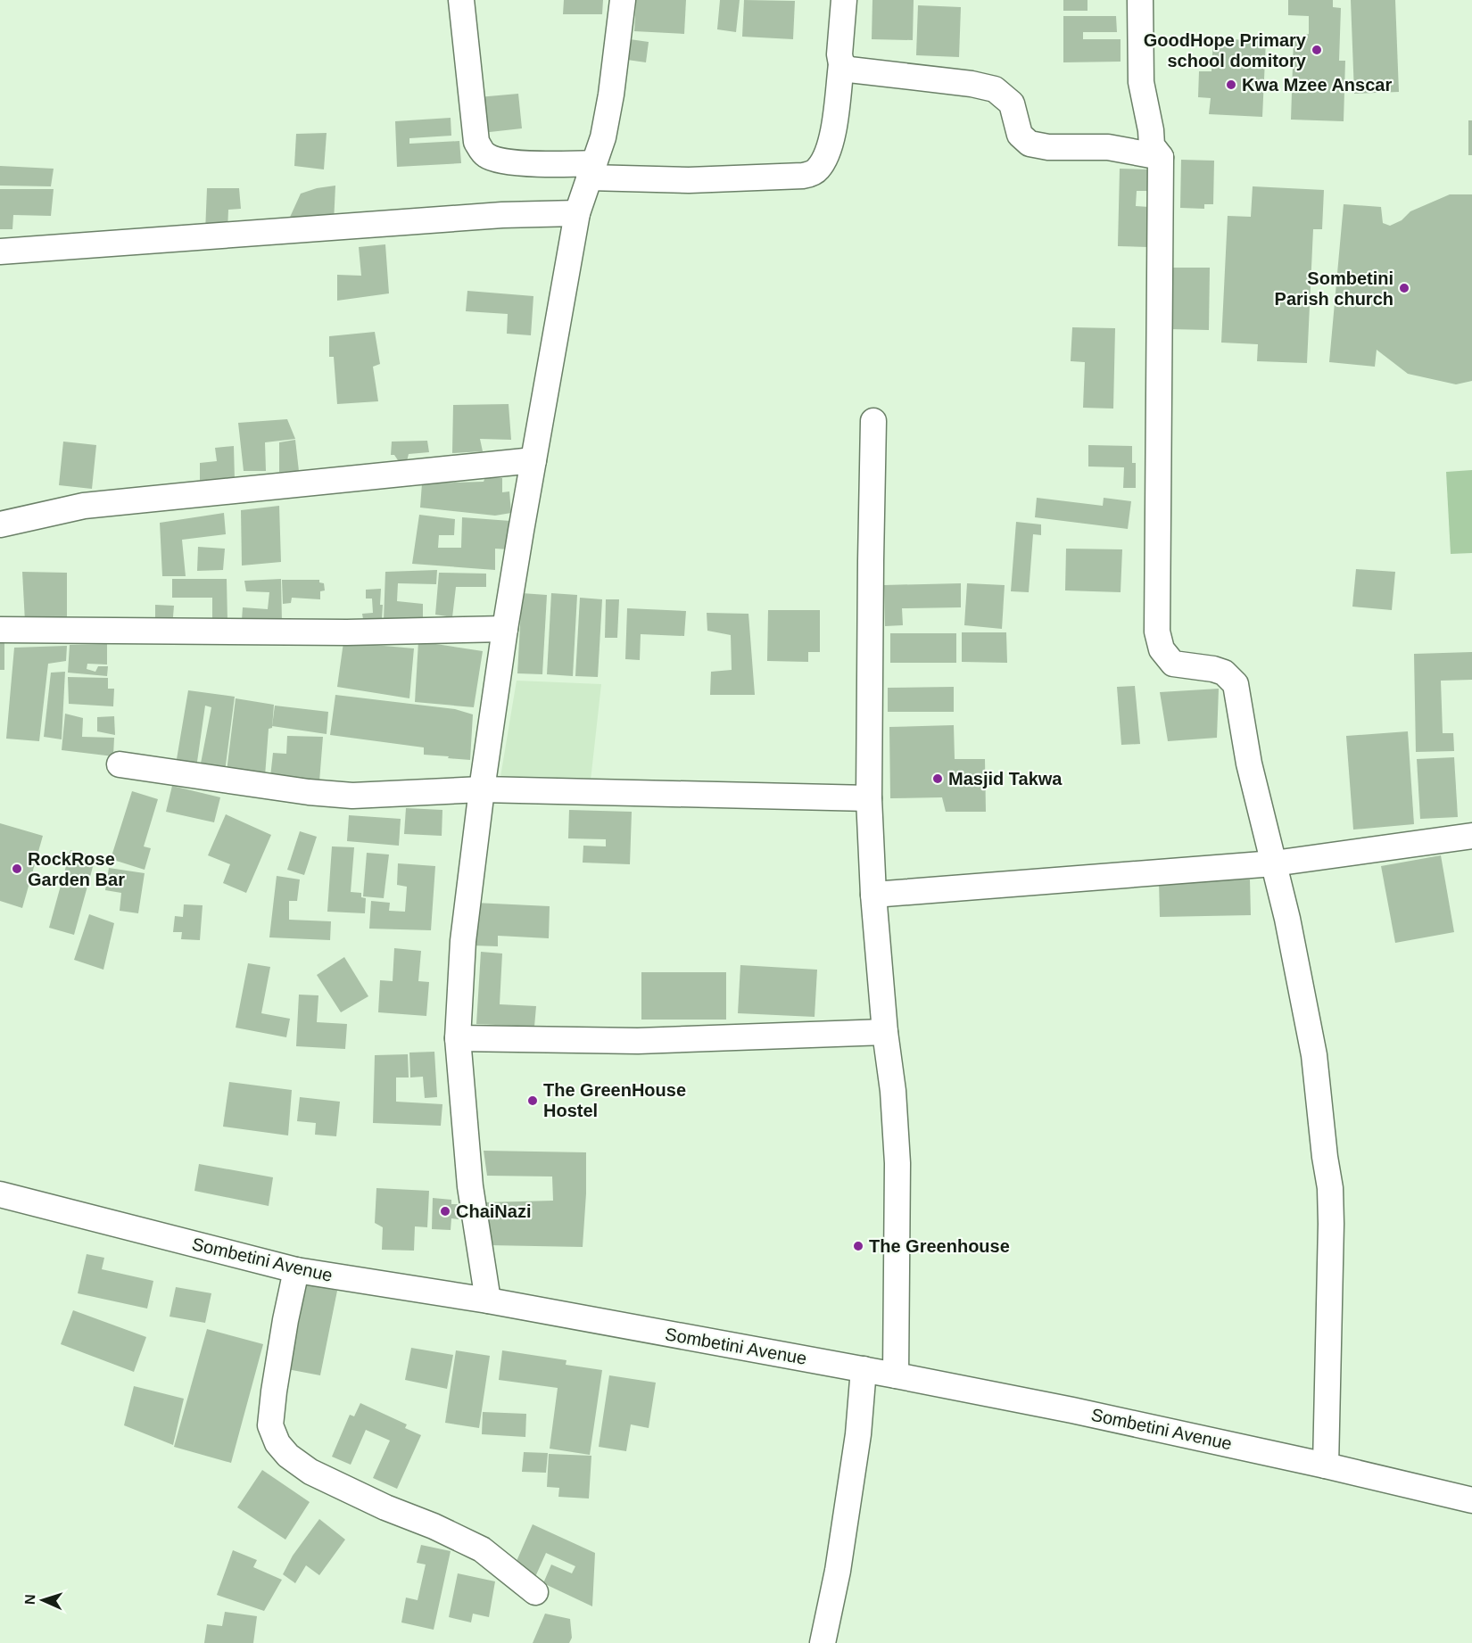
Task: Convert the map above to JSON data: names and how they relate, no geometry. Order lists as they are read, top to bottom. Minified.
{"streets":{"street":["Sombetini Avenue"]},"places":["GoodHope Primary school domitory","Kwa Mzee Anscar","Sombetini Parish church","Masjid Takwa","RockRose Garden Bar","The GreenHouse Hostel","ChaiNazi","The Greenhouse"],"north":"left"}
